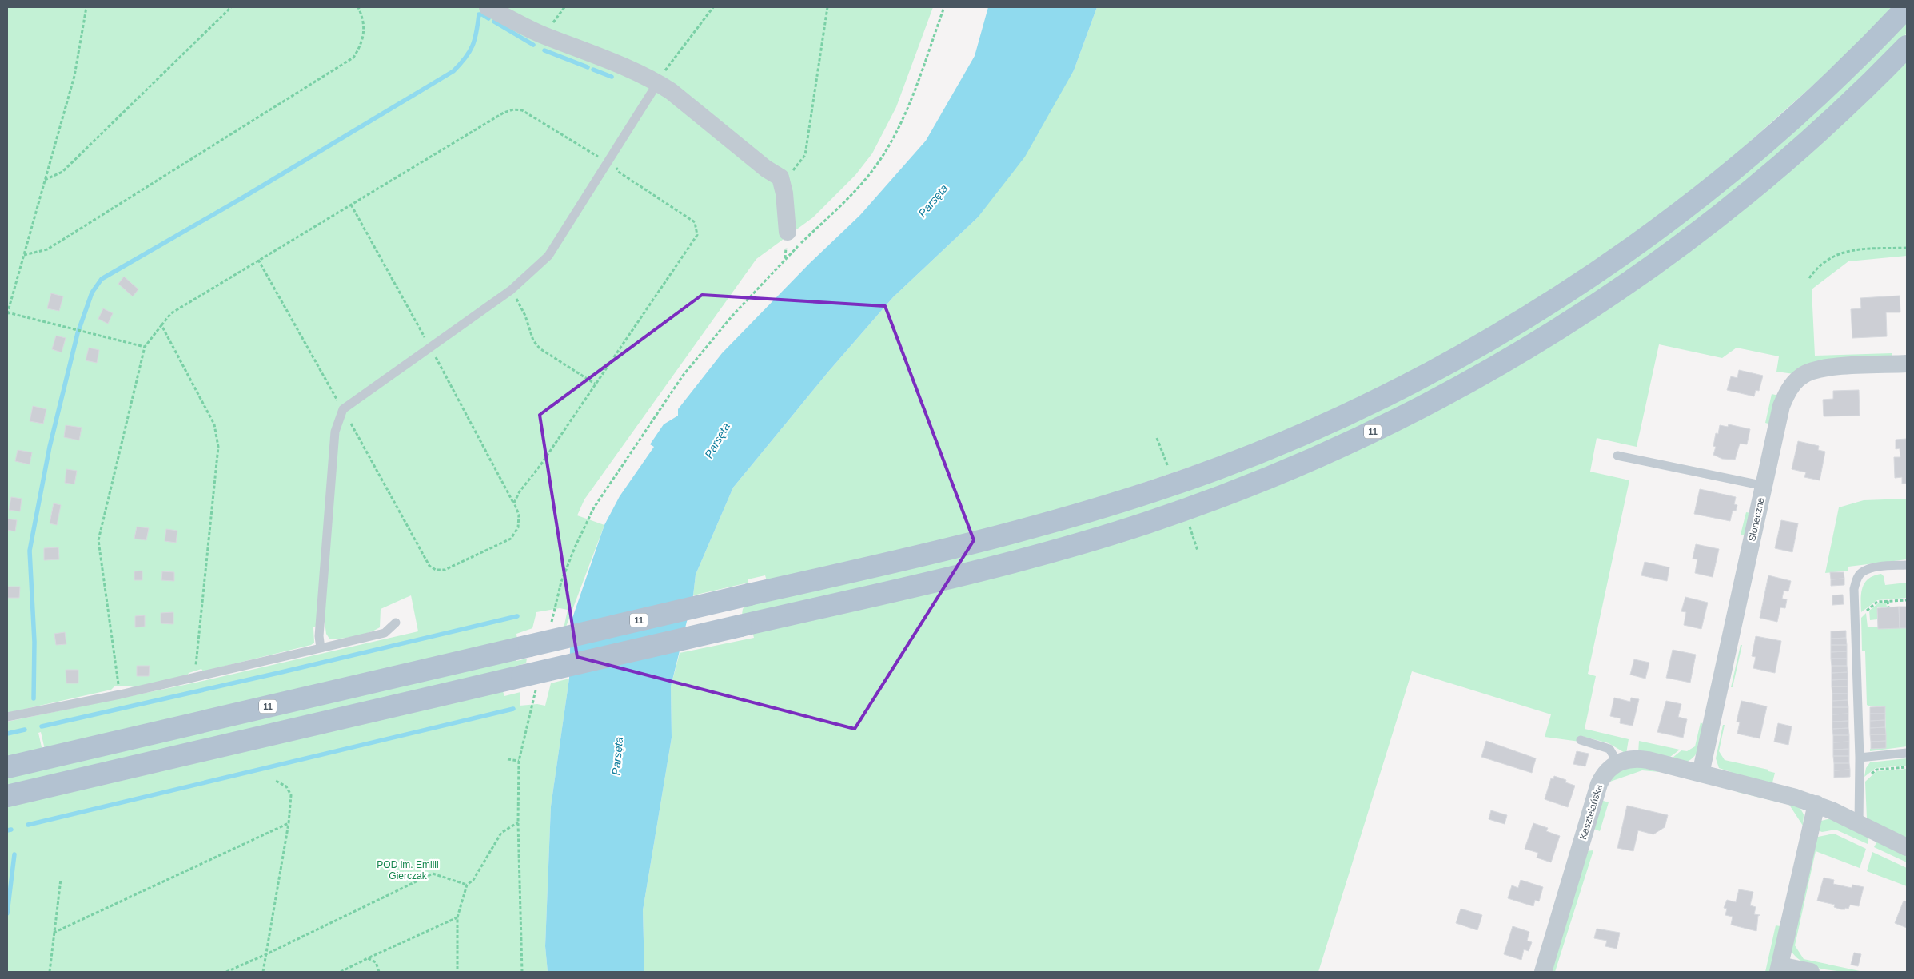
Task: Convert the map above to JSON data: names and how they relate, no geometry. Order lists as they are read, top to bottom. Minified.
{"streets":{"main road":["11"],"street":["Słoneczna","Kasztelańska"]},"water":["Parsęta"],"parks":["POD im. Emilii Gierczak"]}
